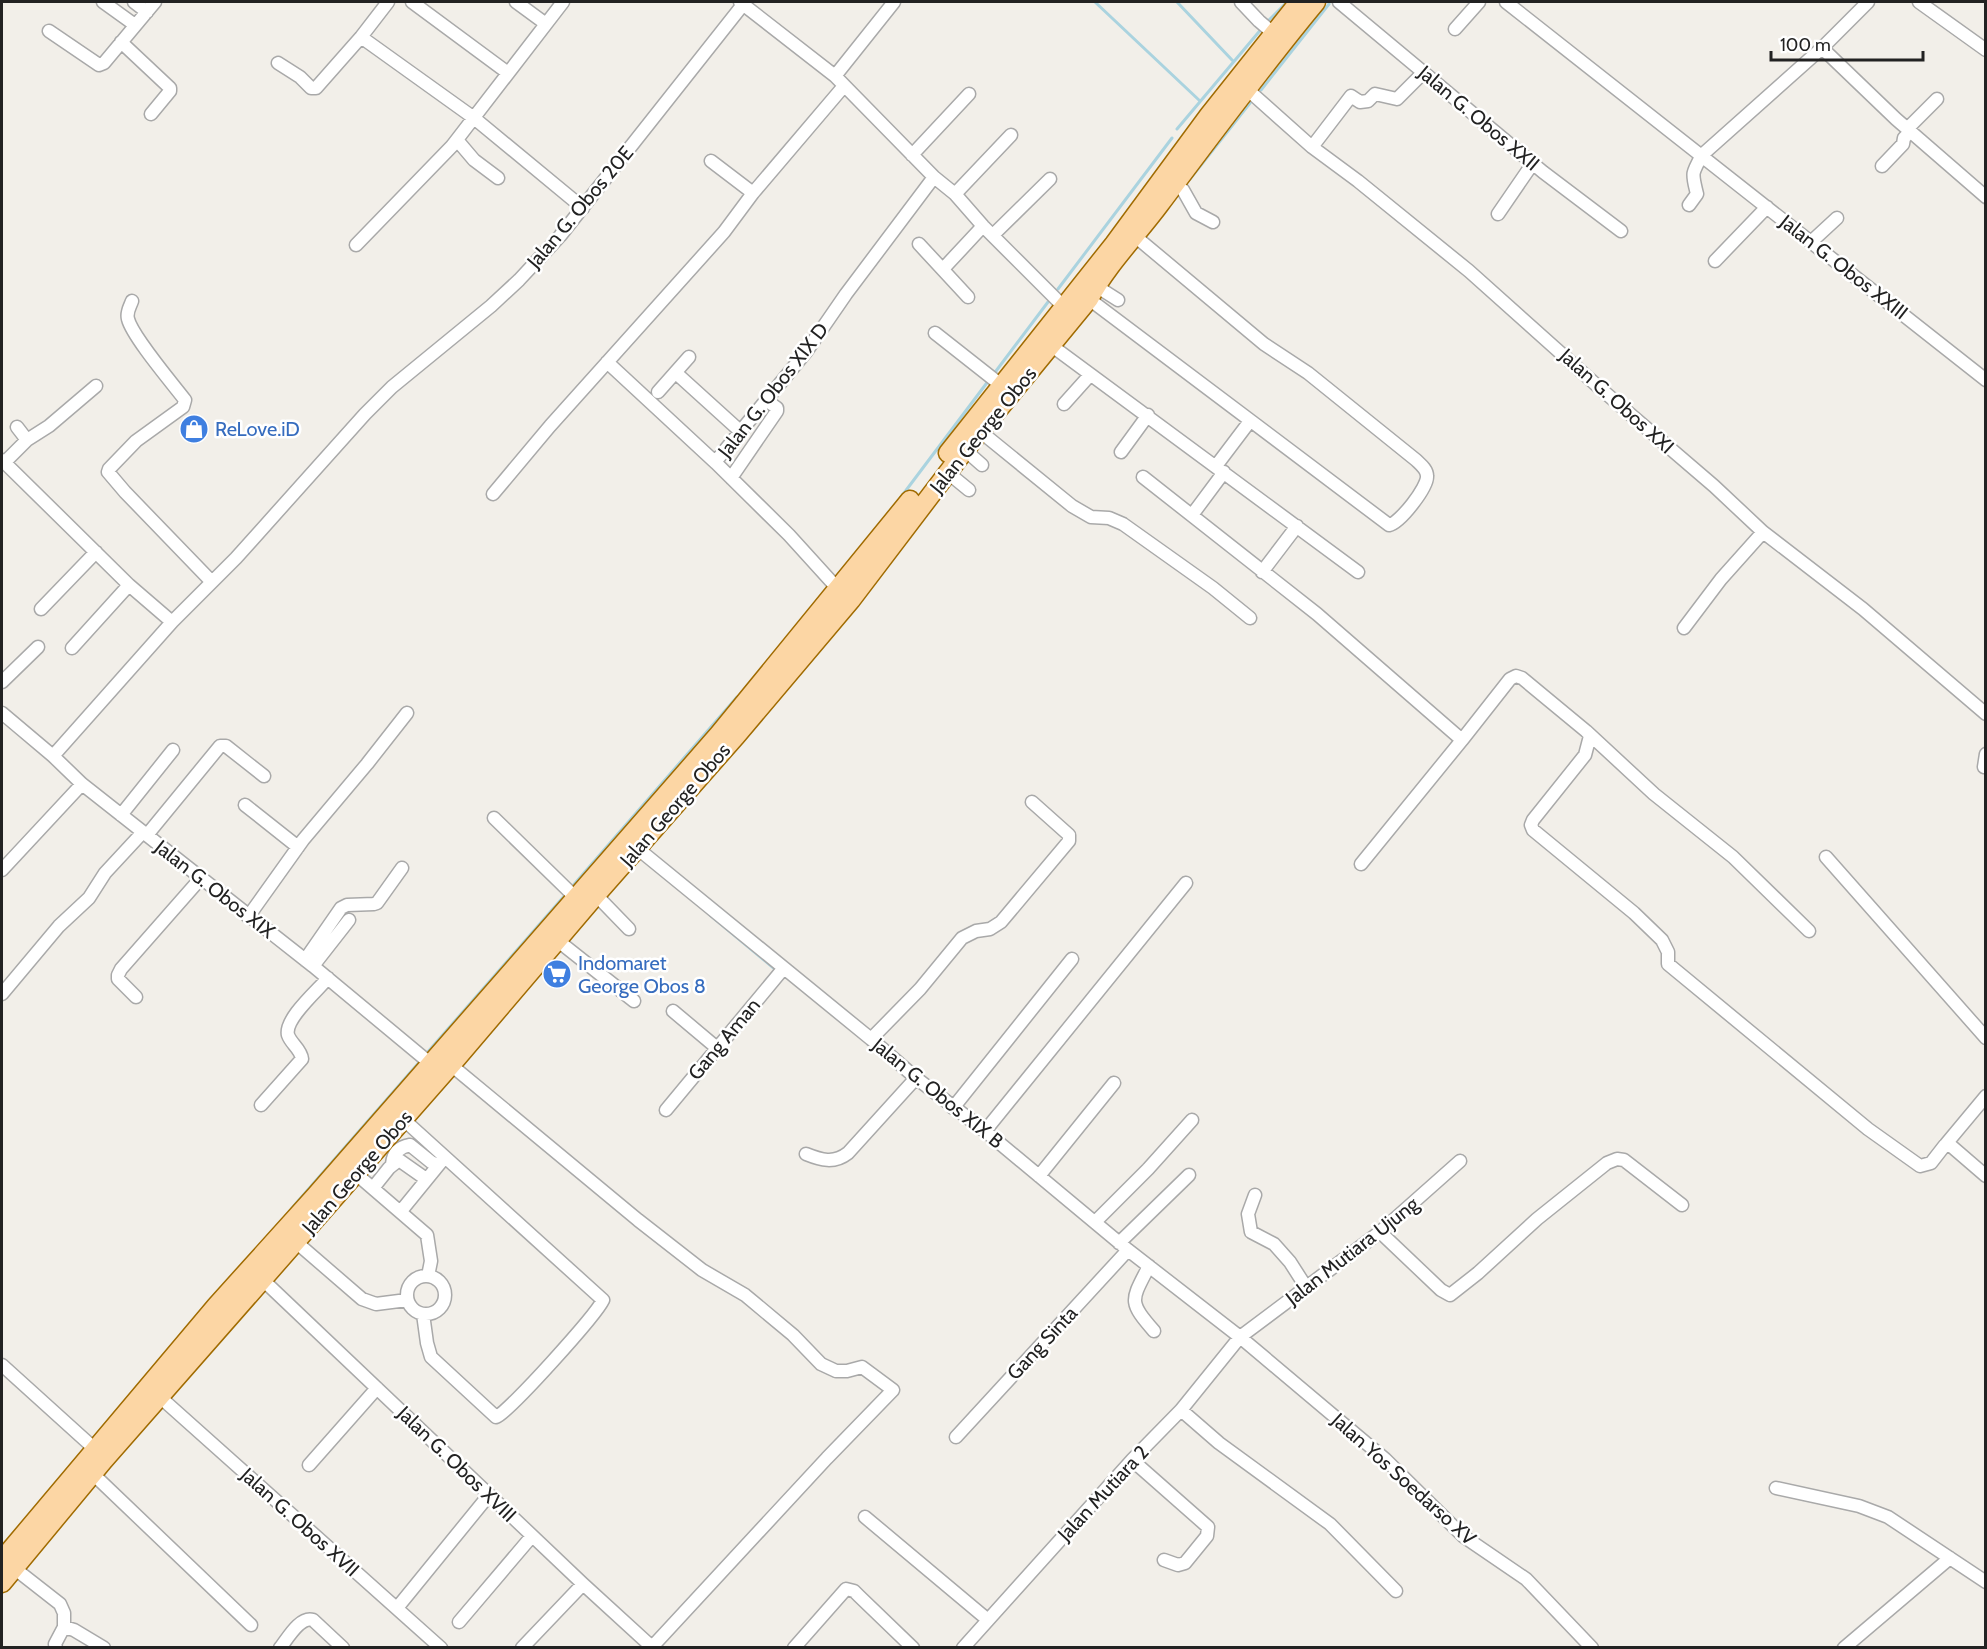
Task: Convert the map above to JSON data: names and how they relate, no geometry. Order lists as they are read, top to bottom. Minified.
{"streets":{"main road":["Jalan George Obos"],"street":["Jalan G. Obos XXII","Jalan G. Obos 20E","Jalan G. Obos XXIII","Jalan G. Obos XIX D","Jalan G. Obos XXI","Jalan G. Obos XIX","Gang Aman","Jalan G. Obos XIX B","Jalan Mutiara Ujung","Gang Sinta","Jalan G. Obos XVIII","Jalan Yos Soedarso XV","Jalan Mutiara 2","Jalan G. Obos XVII"]},"crossings":[["Jalan G. Obos 20E","Jalan G. Obos XIX"],["Jalan G. Obos XIX D","Jalan George Obos"],["Jalan G. Obos XXI","Jalan George Obos"],["Jalan George Obos","Jalan G. Obos XIX"],["Jalan George Obos","Jalan G. Obos XIX B"],["Jalan George Obos","Jalan G. Obos XVIII"],["Jalan George Obos","Jalan G. Obos XVII"],["Gang Aman","Jalan G. Obos XIX B"],["Jalan G. Obos XIX B","Jalan Mutiara Ujung"],["Jalan G. Obos XIX B","Gang Sinta"],["Jalan G. Obos XIX B","Jalan Yos Soedarso XV"],["Jalan G. Obos XIX B","Jalan Mutiara 2"],["Jalan Mutiara Ujung","Jalan Yos Soedarso XV"],["Jalan Mutiara Ujung","Jalan Mutiara 2"],["Jalan Yos Soedarso XV","Jalan Mutiara 2"]],"places":{"shop":["ReLove.iD"],"supermarket":["Indomaret George Obos 8"]},"scale_bar":"100 m"}
